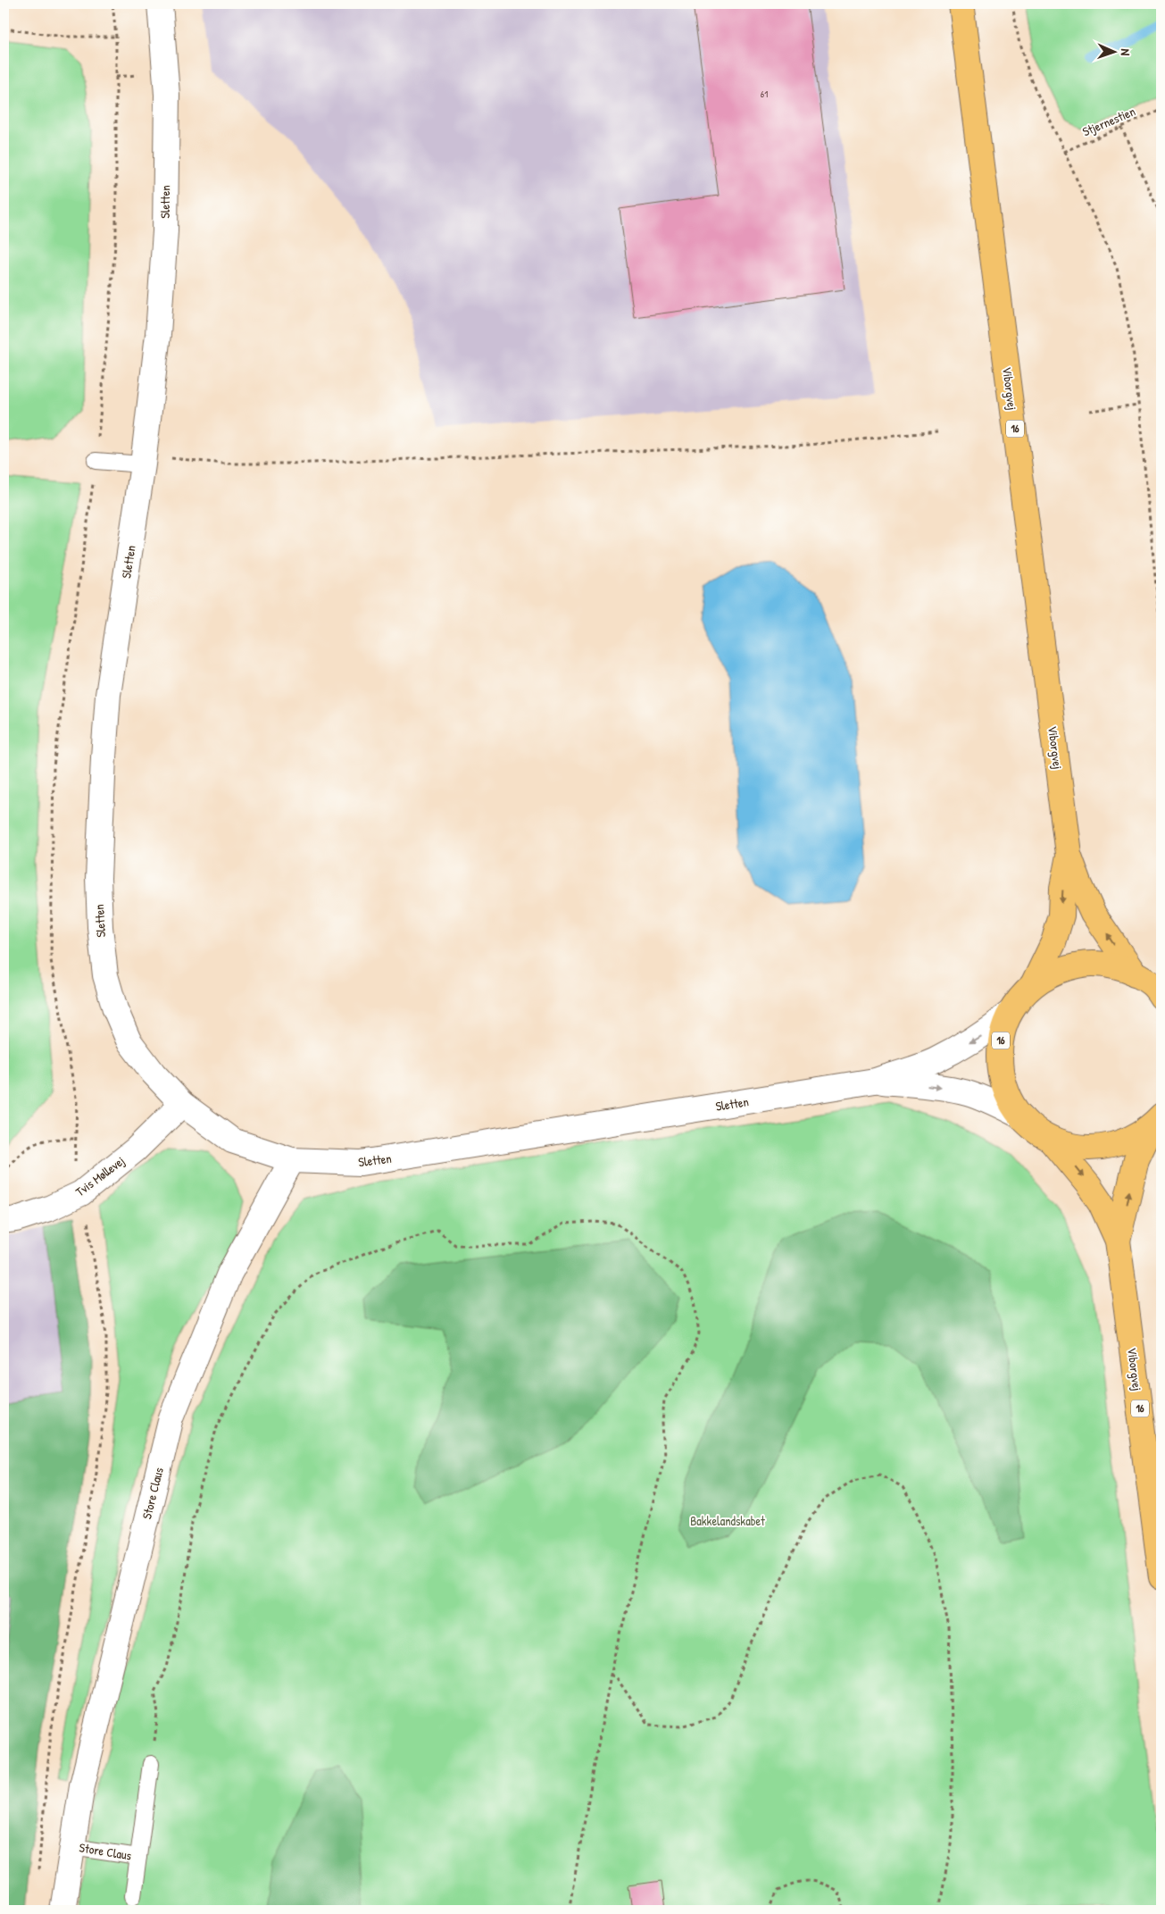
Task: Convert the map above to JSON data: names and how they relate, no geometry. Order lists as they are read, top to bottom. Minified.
{"streets":{"main road":["Viborgvej","16"],"street":["Sletten","Tvis Møllevej","Store Claus"],"path":["Stjernestien"]},"crossings":[["Sletten","16"],["Sletten","Tvis Møllevej"],["Sletten","Store Claus"],["Viborgvej","16"]],"parks":["Bakkelandskabet"],"house_numbers":["61"],"north":"right"}
